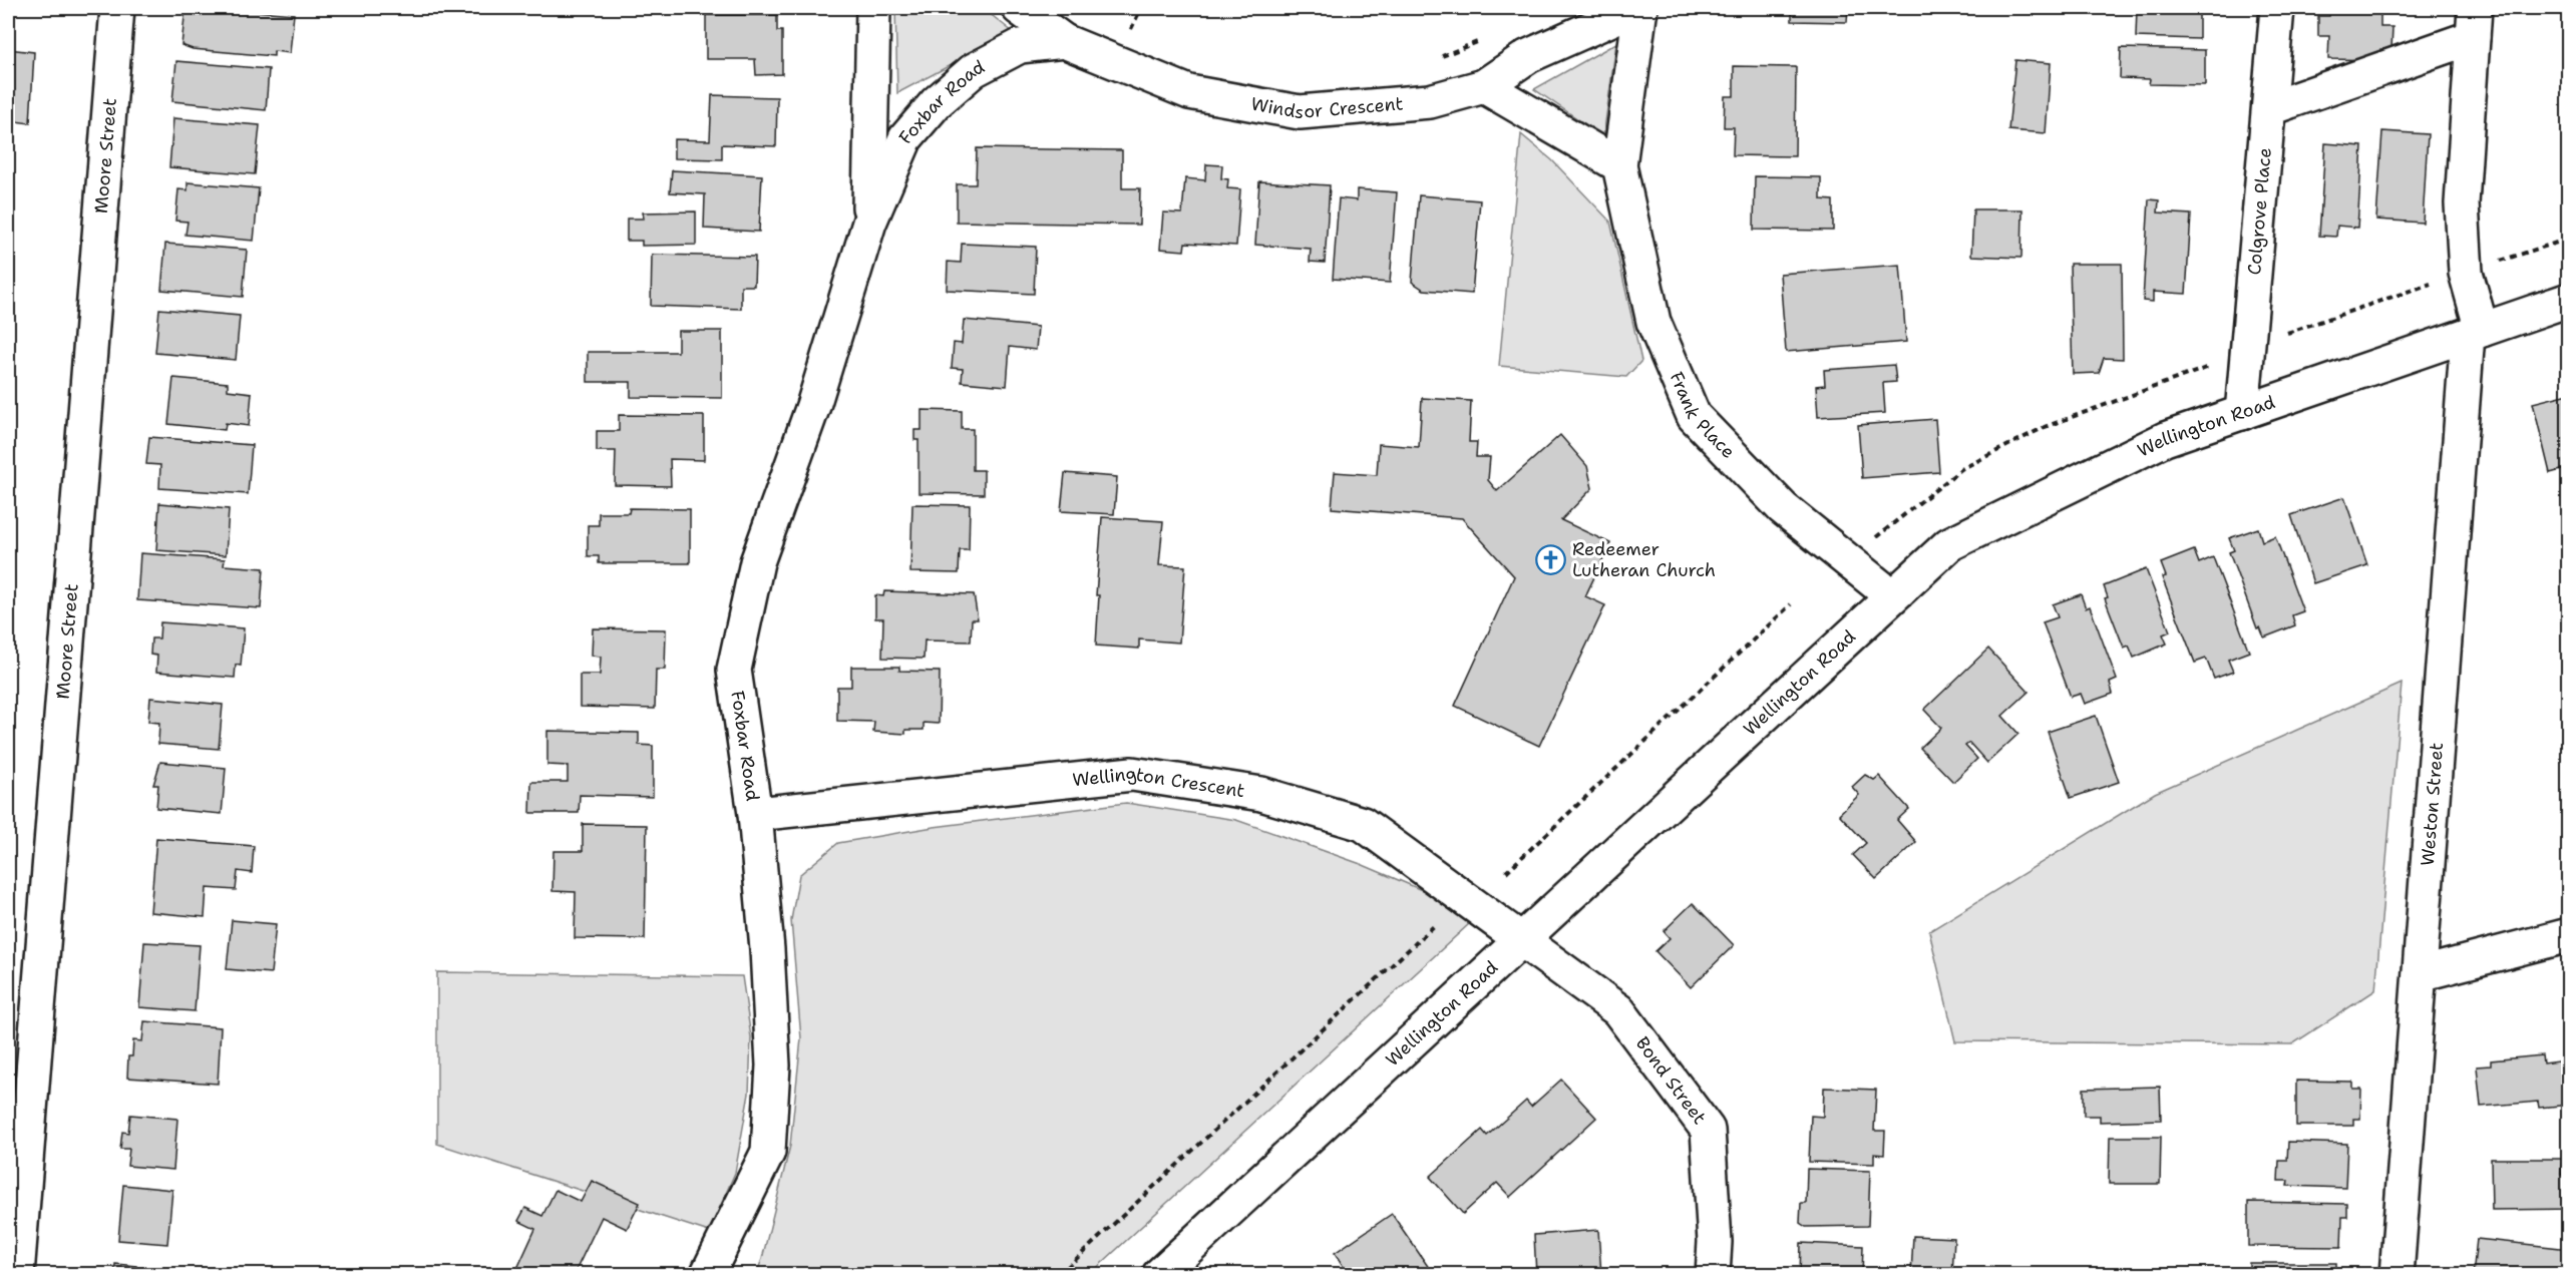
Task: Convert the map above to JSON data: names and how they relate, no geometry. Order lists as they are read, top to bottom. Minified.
{"streets":{"street":["Windsor Crescent","Foxbar Road","Moore Street","Colgrove Place","Frank Place","Wellington Road","Wellington Crescent","Weston Street","Bond Street"]},"crossings":[["Windsor Crescent","Foxbar Road"],["Windsor Crescent","Frank Place"],["Foxbar Road","Wellington Crescent"],["Colgrove Place","Wellington Road"],["Frank Place","Wellington Road"],["Wellington Road","Wellington Crescent"],["Wellington Road","Weston Street"],["Wellington Road","Bond Street"],["Wellington Crescent","Bond Street"]],"places":{"church":["Redeemer Lutheran Church"]}}
